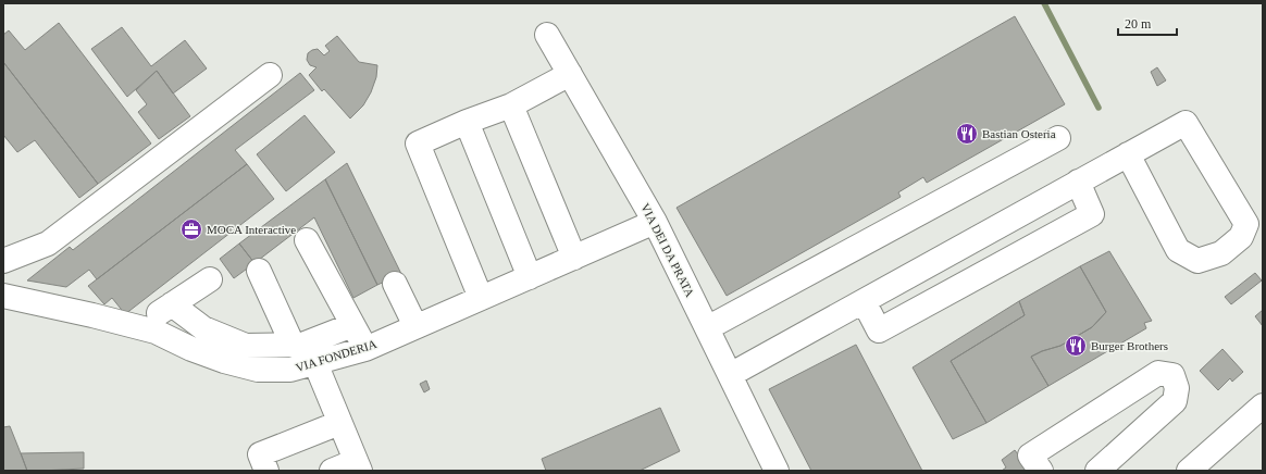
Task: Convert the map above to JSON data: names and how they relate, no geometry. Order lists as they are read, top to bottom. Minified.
{"streets":{"street":["VIA DEI DA PRATA","VIA FONDERIA"]},"crossings":[["VIA DEI DA PRATA","VIA FONDERIA"]],"places":{"restaurant":["Bastian Osteria","Burger Brothers"],"office":["MOCA Interactive"]},"scale_bar":"20 m"}
